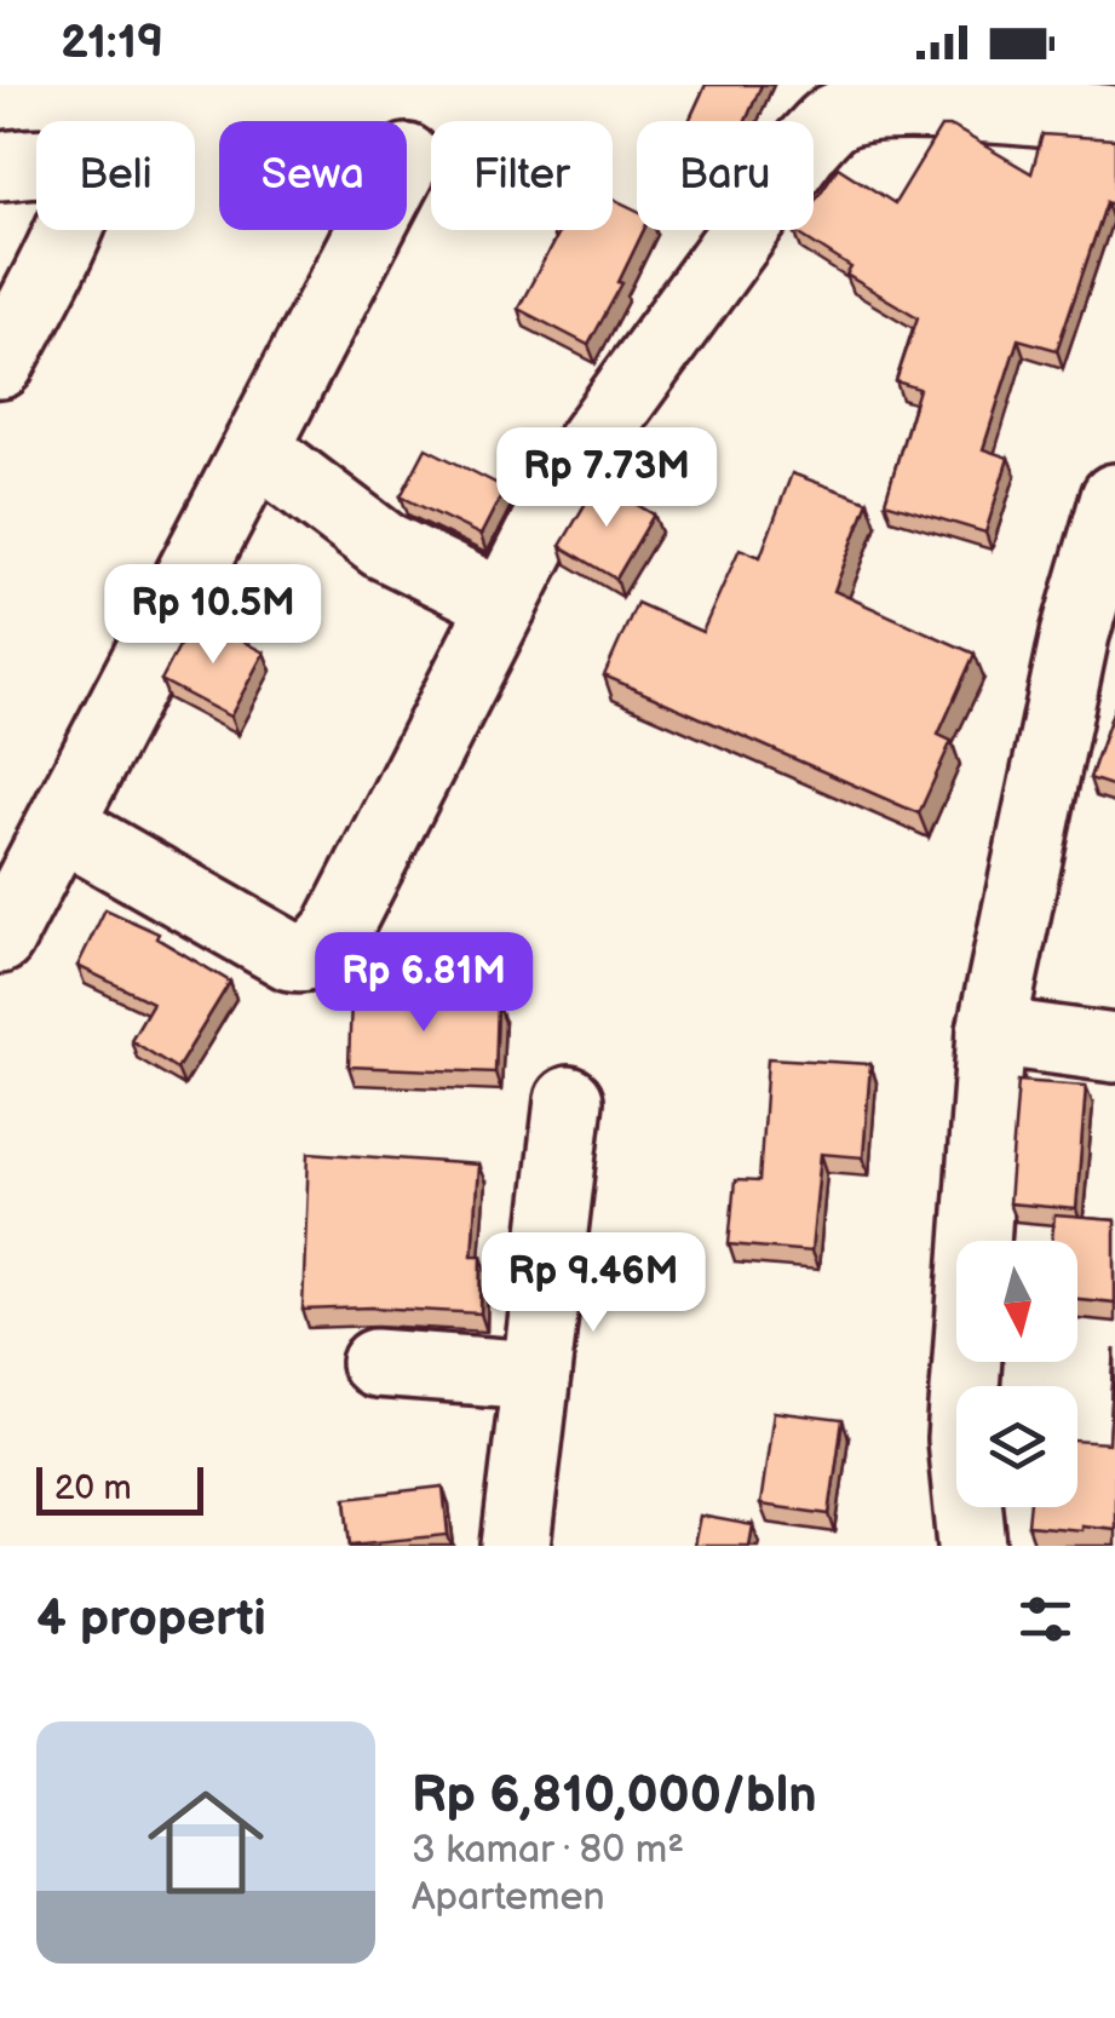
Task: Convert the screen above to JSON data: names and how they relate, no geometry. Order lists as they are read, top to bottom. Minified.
{"scale_bar":"20 m","north":"bottom","page":{"status":"21:19","chip":["Beli","Sewa","Filter","Baru"],"price":["Rp 7.73M","Rp 10.5M","Rp 6.81M","Rp 9.46M"],"scale":"20 m","heading":"4 properti","list":[{"name":"Rp 6,810,000/bln","note":"3 kamar · 80 m² · Apartemen"}]}}
